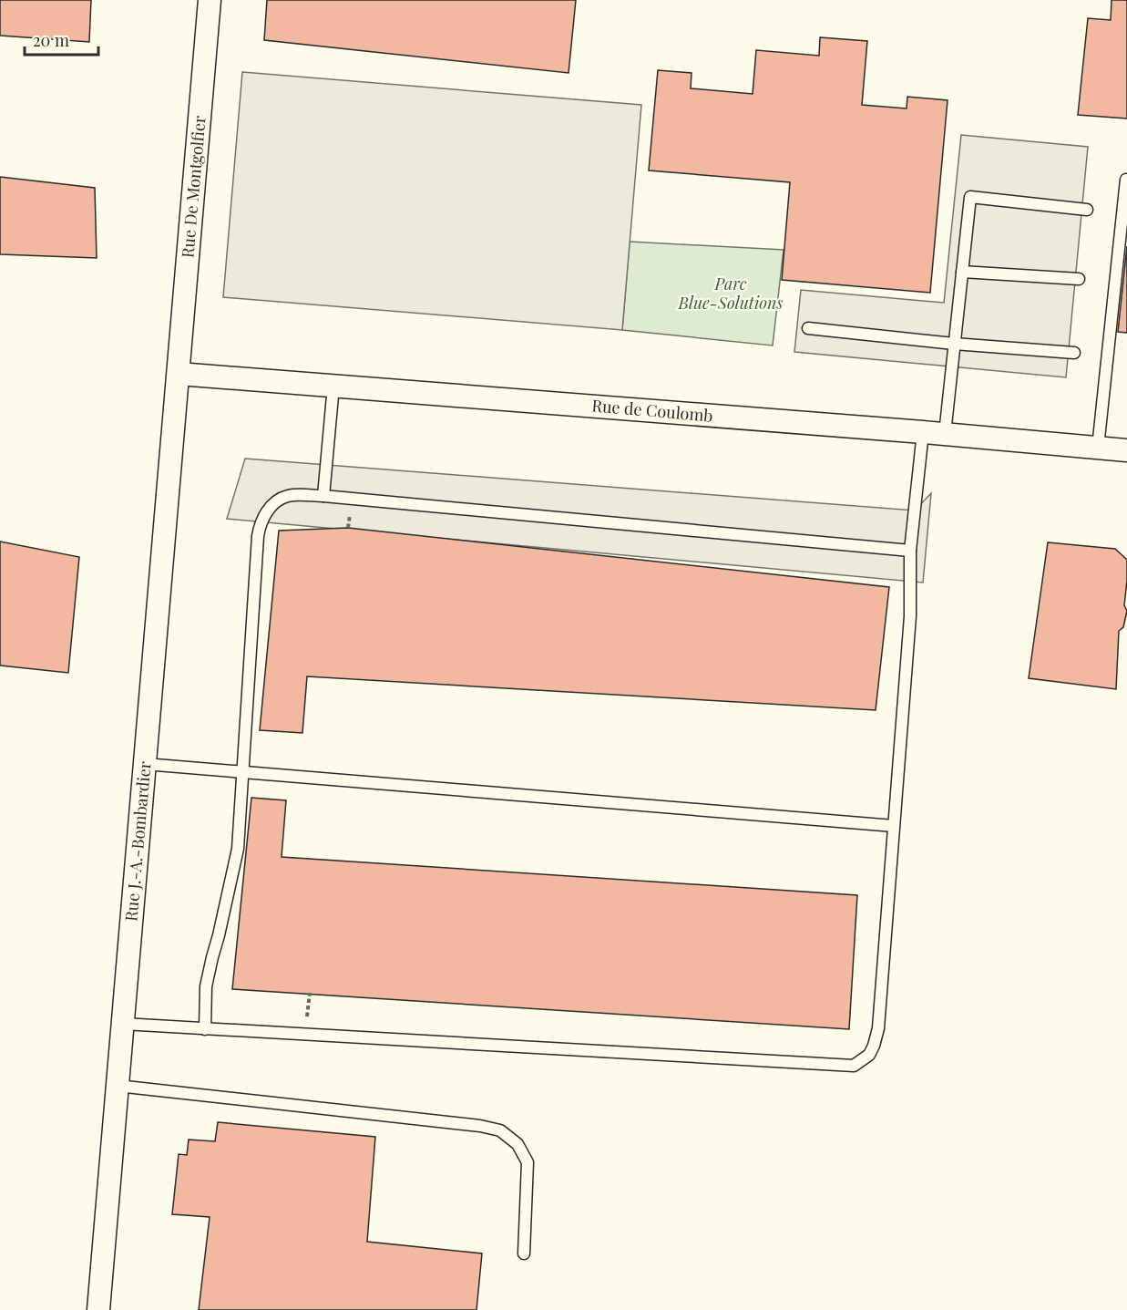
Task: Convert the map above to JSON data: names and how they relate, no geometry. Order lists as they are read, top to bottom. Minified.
{"streets":{"street":["Rue De Montgolfier","Rue de Coulomb","Rue J.-A.-Bombardier"]},"crossings":[["Rue De Montgolfier","Rue de Coulomb"],["Rue De Montgolfier","Rue J.-A.-Bombardier"],["Rue de Coulomb","Rue J.-A.-Bombardier"]],"parks":["Parc Blue-Solutions"],"scale_bar":"20 m"}
